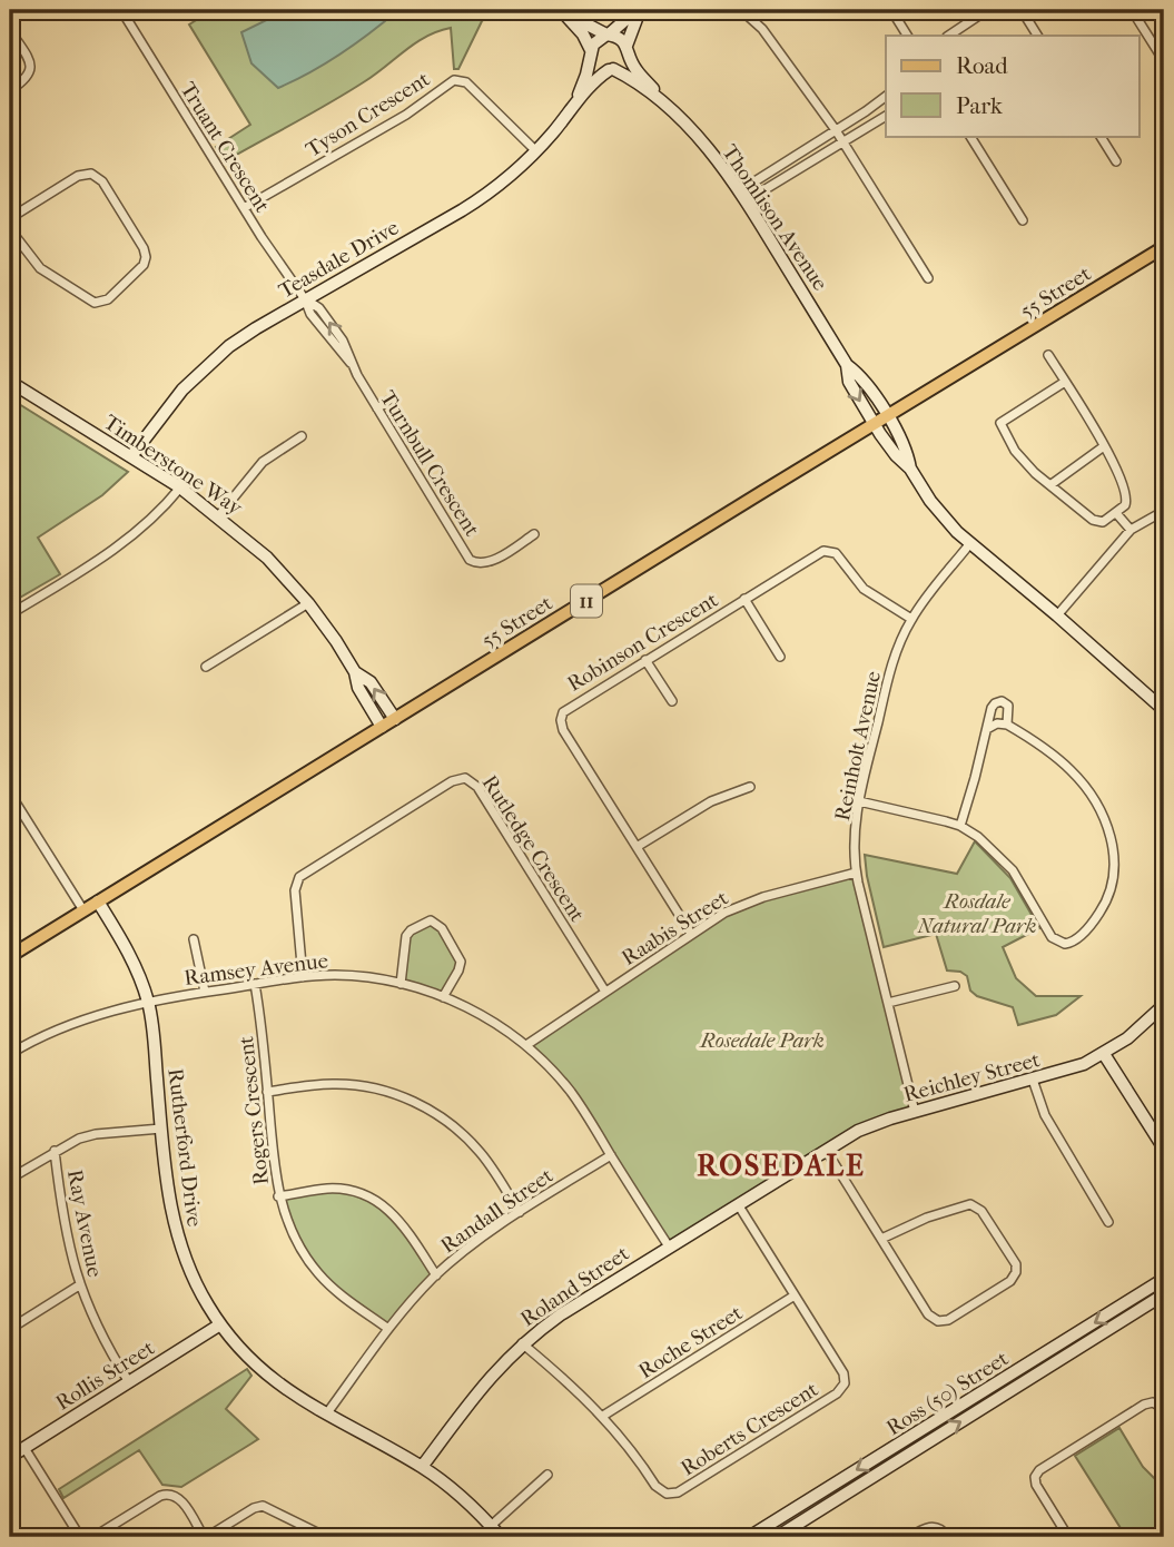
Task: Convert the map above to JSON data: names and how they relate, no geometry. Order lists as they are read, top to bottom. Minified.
{"streets":{"main road":["55 Street","11"],"street":["Tyson Crescent","Truant Crescent","Thomlison Avenue","Teasdale Drive","Turnbull Crescent","Timberstone Way","Robinson Crescent","Reinholt Avenue","Rutledge Crescent","Raabis Street","Ramsey Avenue","Reichley Street","Rogers Crescent","Rutherford Drive","Randall Street","Ray Avenue","Roland Street","Roche Street","Rollis Street","Ross (50) Street","Roberts Crescent"]},"crossings":[["Tyson Crescent","Truant Crescent"],["Tyson Crescent","Teasdale Drive"],["Truant Crescent","Teasdale Drive"],["Truant Crescent","Turnbull Crescent"],["Thomlison Avenue","Teasdale Drive"],["Thomlison Avenue","55 Street"],["Teasdale Drive","Turnbull Crescent"],["Teasdale Drive","Timberstone Way"],["55 Street","Timberstone Way"],["55 Street","Rutherford Drive"],["Robinson Crescent","Reinholt Avenue"],["Robinson Crescent","Raabis Street"],["Reinholt Avenue","Raabis Street"],["Reinholt Avenue","Reichley Street"],["Rutledge Crescent","Raabis Street"],["Rutledge Crescent","Ramsey Avenue"],["Raabis Street","Ramsey Avenue"],["Ramsey Avenue","Rogers Crescent"],["Ramsey Avenue","Rutherford Drive"],["Ramsey Avenue","Randall Street"],["Ramsey Avenue","Roland Street"],["Reichley Street","Roland Street"],["Rogers Crescent","Randall Street"],["Rutherford Drive","Randall Street"],["Rutherford Drive","Roland Street"],["Rutherford Drive","Rollis Street"],["Ray Avenue","Rollis Street"],["Roland Street","Roberts Crescent"],["Roche Street","Roberts Crescent"]],"districts":["ROSEDALE"],"parks":["Rosdale Natural Park","Rosedale Park"],"legend":["Road","Park"]}
